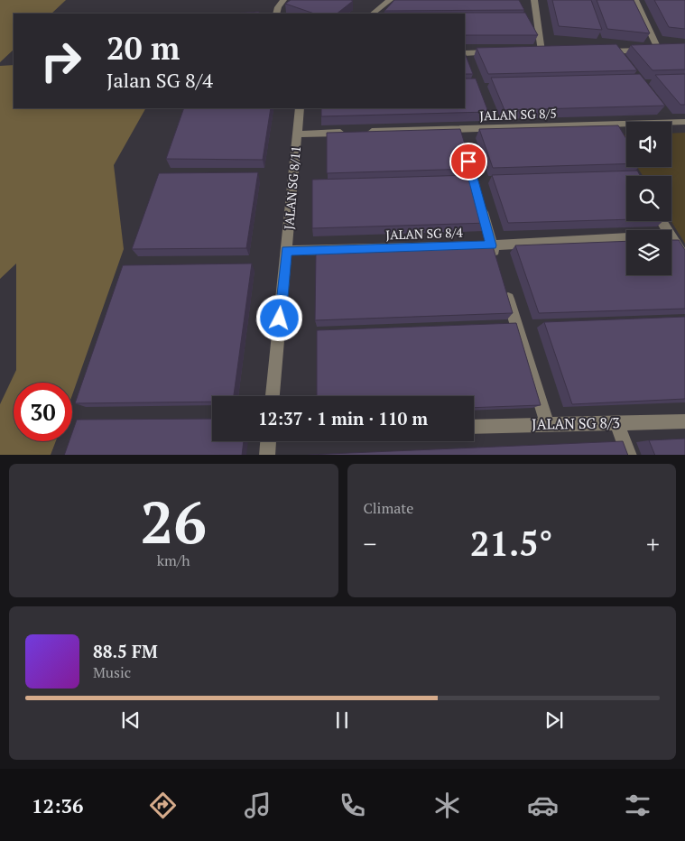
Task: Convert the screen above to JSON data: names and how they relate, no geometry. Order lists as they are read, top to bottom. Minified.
{"streets":{"street":["JALAN SG 8/5","JALAN SG 8/11","JALAN SG 8/4","JALAN SG 8/3"]},"crossings":[["JALAN SG 8/11","JALAN SG 8/4"]],"page":{"turn":["20 m","Jalan SG 8/4"],"limit":"30","trip":"12:37 · 1 min · 110 m","tile":[["26","km/h"],"Climate"],"heat":["−","21.5°","+"],"song":["88.5 FM","Music"],"tabs":"12:36"}}
